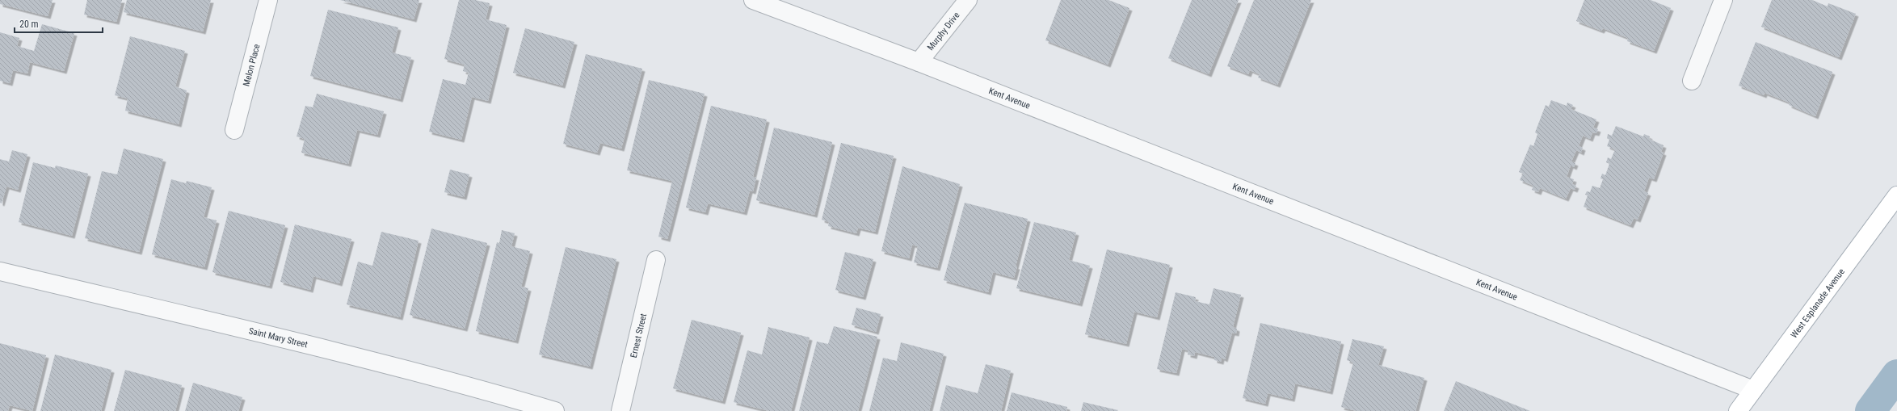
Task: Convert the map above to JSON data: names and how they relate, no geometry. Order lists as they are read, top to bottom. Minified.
{"streets":{"main road":["West Esplanade Avenue"],"street":["Murphy Drive","Melon Place","Kent Avenue","Ernest Street","Saint Mary Street"]},"crossings":[["Murphy Drive","Kent Avenue"],["Kent Avenue","West Esplanade Avenue"]],"scale_bar":"20 m"}
